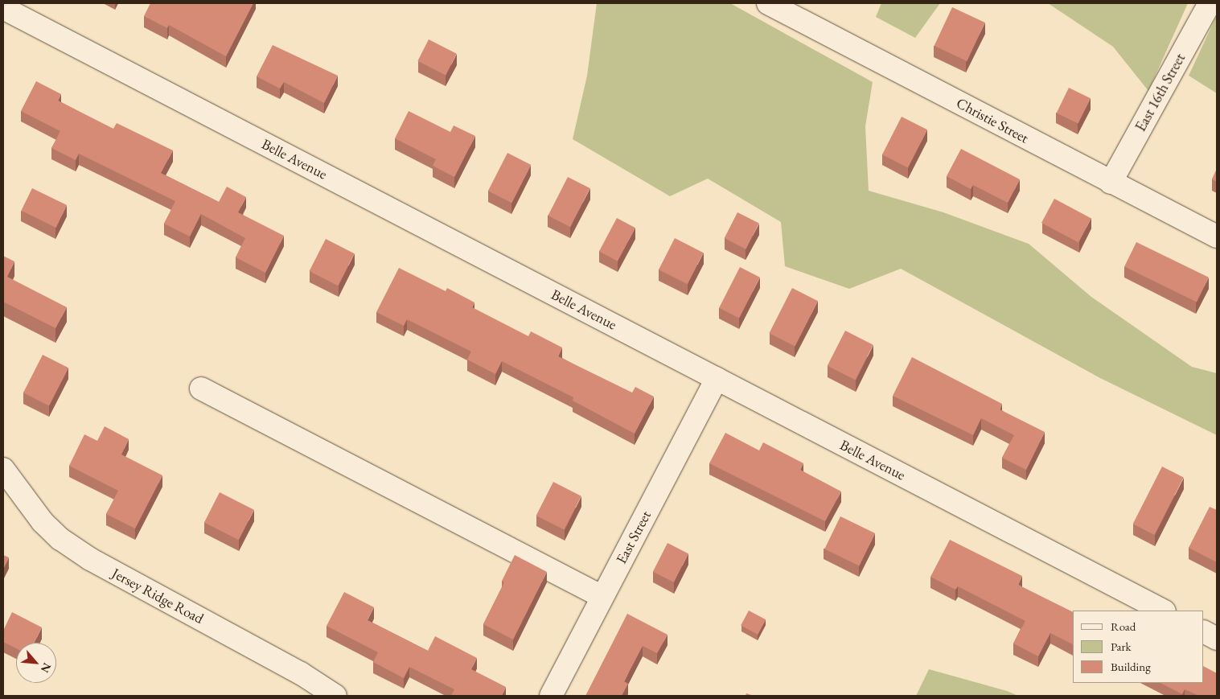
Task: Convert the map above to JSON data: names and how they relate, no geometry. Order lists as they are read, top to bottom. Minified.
{"streets":{"street":["East 16th Street","Christie Street","Belle Avenue","East Street","Jersey Ridge Road"]},"crossings":[["East 16th Street","Christie Street"],["Belle Avenue","East Street"]],"legend":["Road","Park","Building"],"north":"bottom right"}
